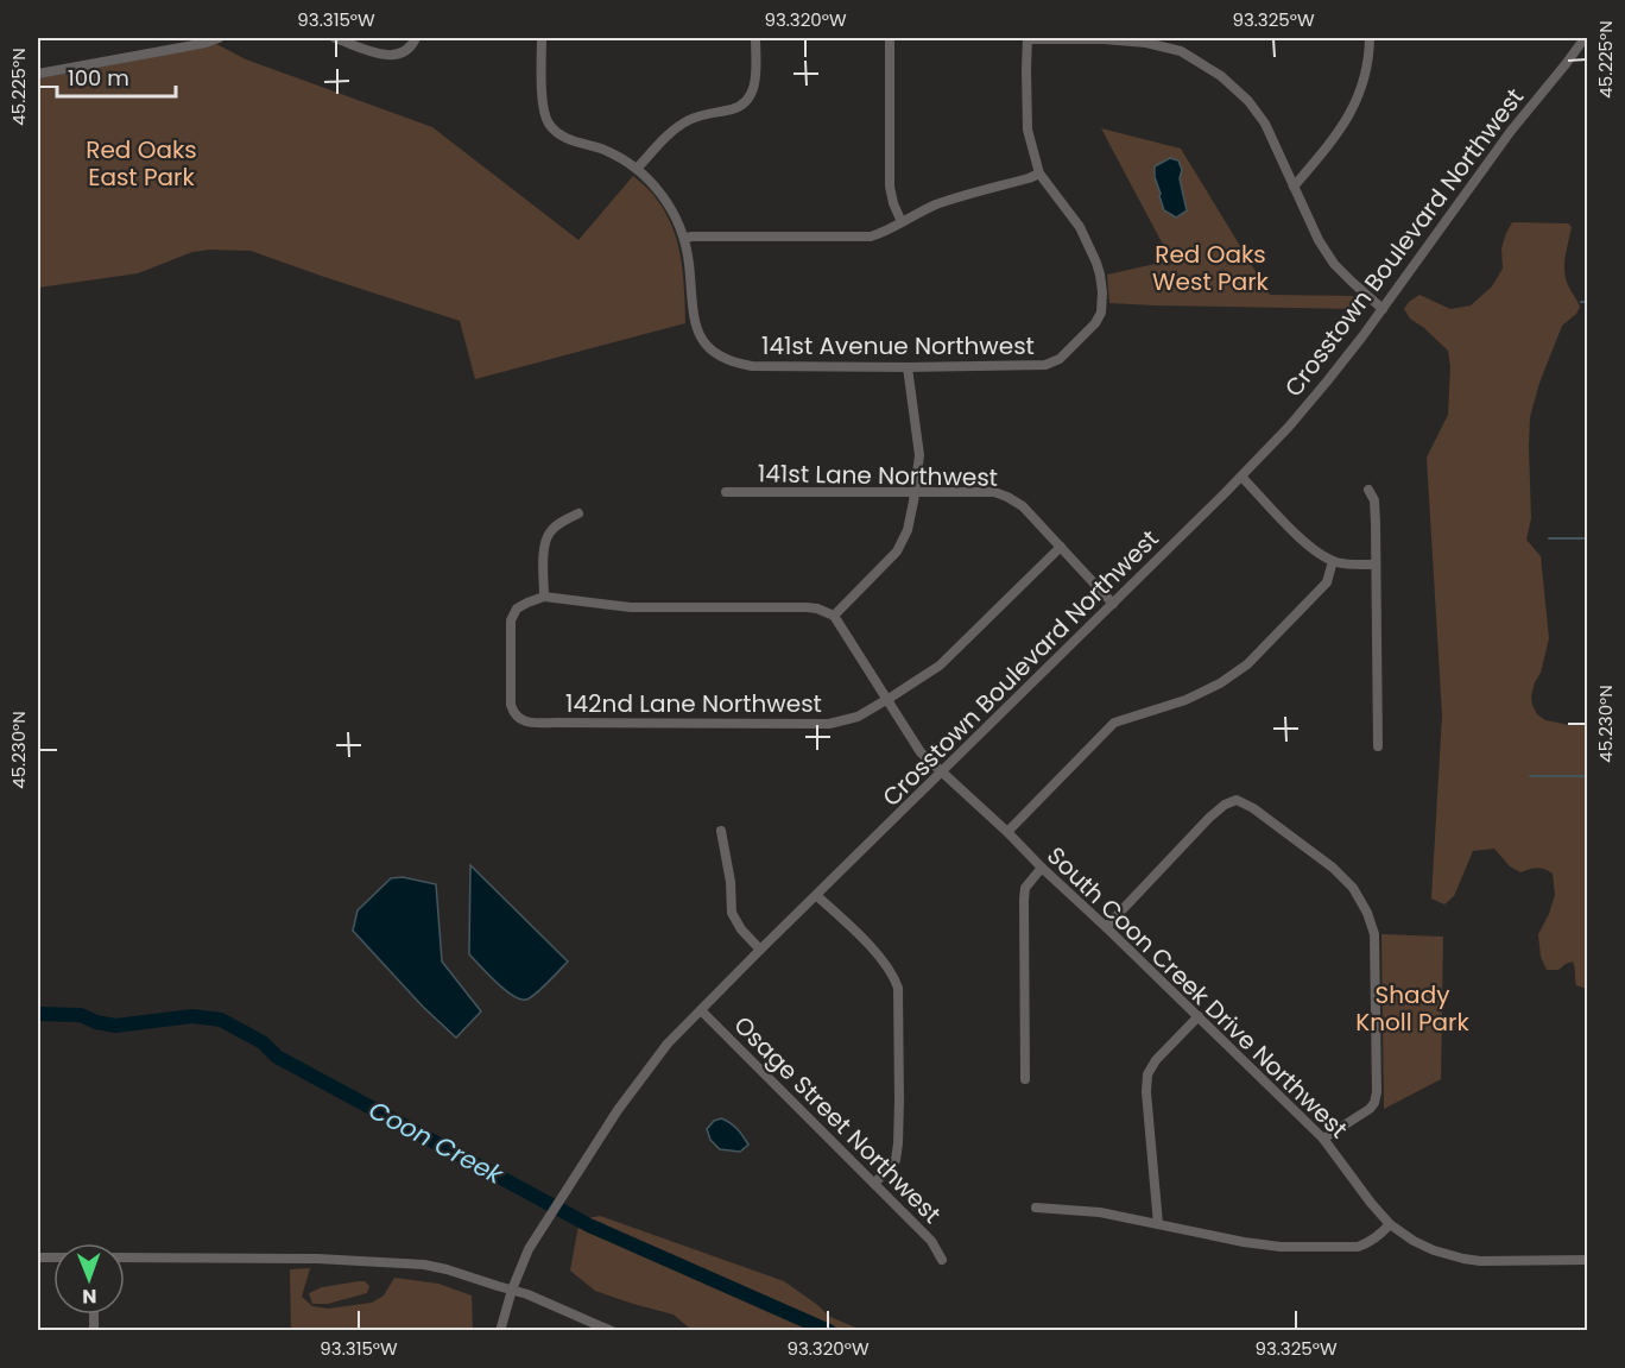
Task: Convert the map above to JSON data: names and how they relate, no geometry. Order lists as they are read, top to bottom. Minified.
{"streets":{"street":["Crosstown Boulevard Northwest","141st Avenue Northwest","141st Lane Northwest","142nd Lane Northwest","South Coon Creek Drive Northwest","Osage Street Northwest"]},"crossings":[["Crosstown Boulevard Northwest","141st Lane Northwest"],["Crosstown Boulevard Northwest","South Coon Creek Drive Northwest"],["Crosstown Boulevard Northwest","Osage Street Northwest"],["141st Lane Northwest","142nd Lane Northwest"],["142nd Lane Northwest","South Coon Creek Drive Northwest"]],"water":["Coon Creek"],"parks":["Red Oaks East Park","Red Oaks West Park","Shady Knoll Park"],"scale_bar":"100 m","north":"bottom","coordinates":["93.315°W","93.320°W","93.325°W","45.225°N","45.230°N"]}
